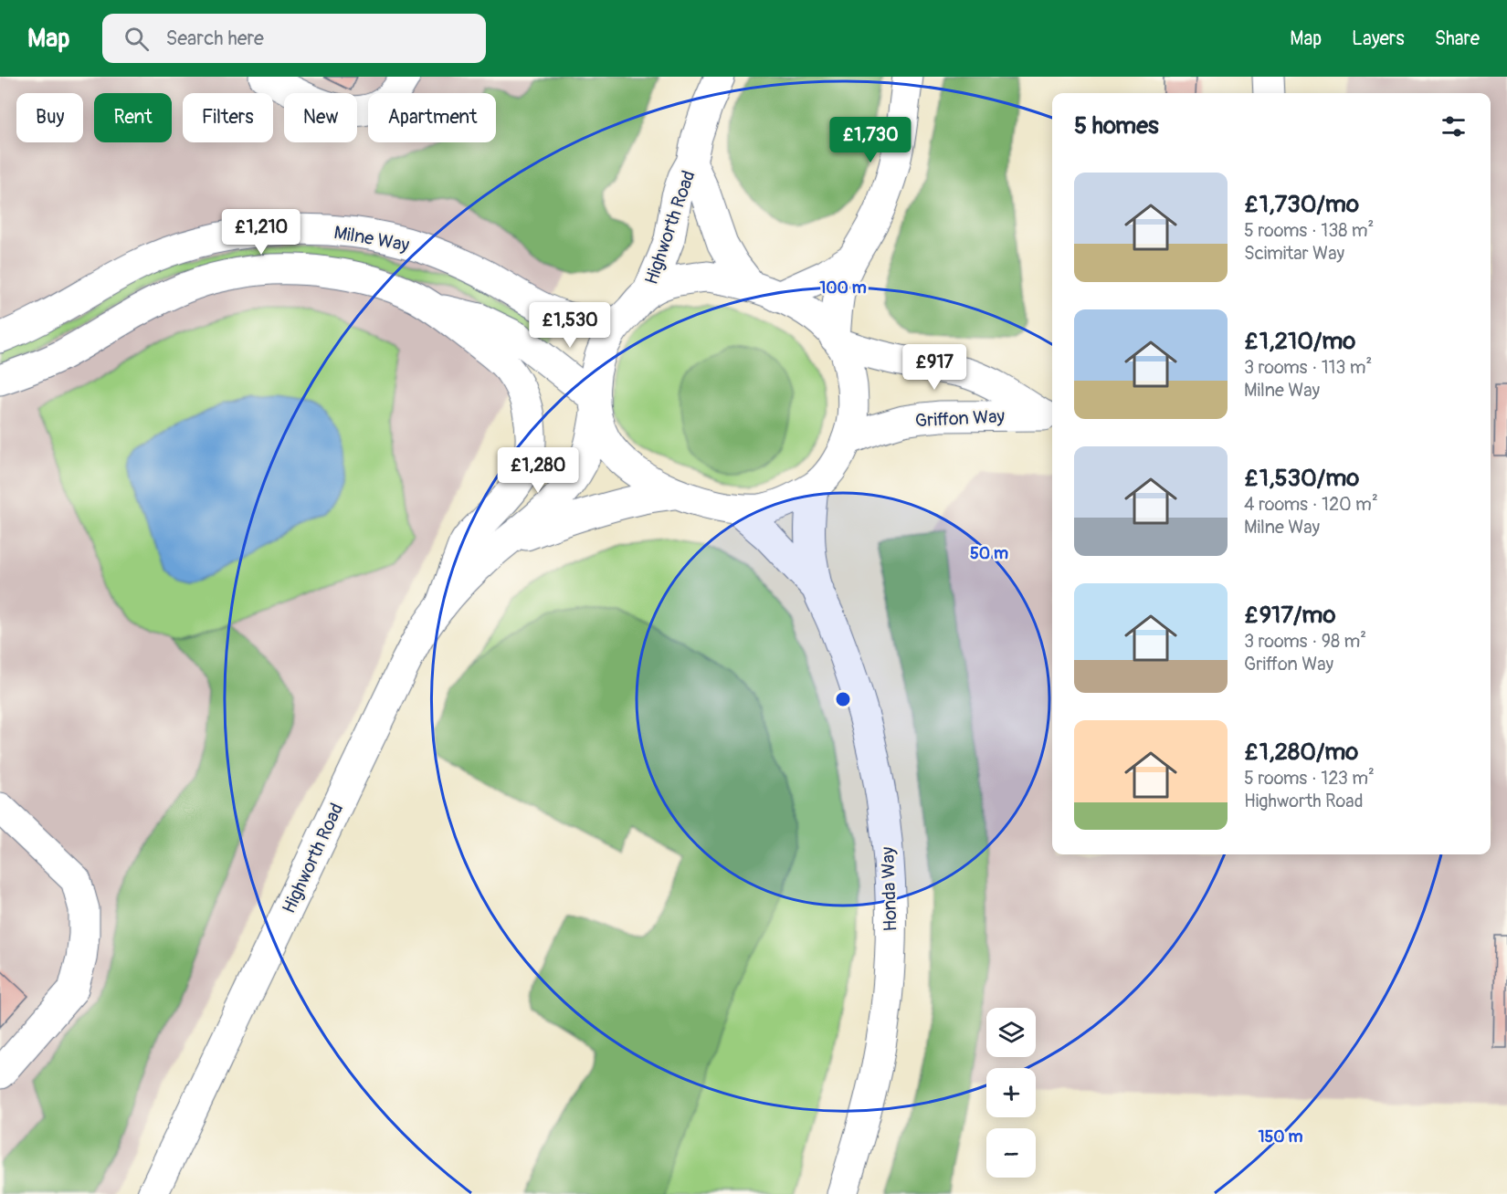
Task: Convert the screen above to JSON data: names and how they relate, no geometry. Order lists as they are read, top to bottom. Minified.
{"streets":{"main road":["Highworth Road","Milne Way","Griffon Way","Honda Way"]},"crossings":[["Highworth Road","Milne Way"]],"page":{"header":"Map","search":"Search here","nav":["Map","Layers","Share"],"chip":["Buy","Rent","Filters","New","Apartment"],"heading":"5 homes","price":["£1,730","£1,210","£1,530","£917","£1,280"],"list":[{"name":"£1,730/mo","note":"5 rooms · 138 m² · Scimitar Way"},{"name":"£1,210/mo","note":"3 rooms · 113 m² · Milne Way"},{"name":"£1,530/mo","note":"4 rooms · 120 m² · Milne Way"},{"name":"£917/mo","note":"3 rooms · 98 m² · Griffon Way"},{"name":"£1,280/mo","note":"5 rooms · 123 m² · Highworth Road"}],"map_buttons":["+","−"]},"rings":["100 m","50 m","150 m"]}
